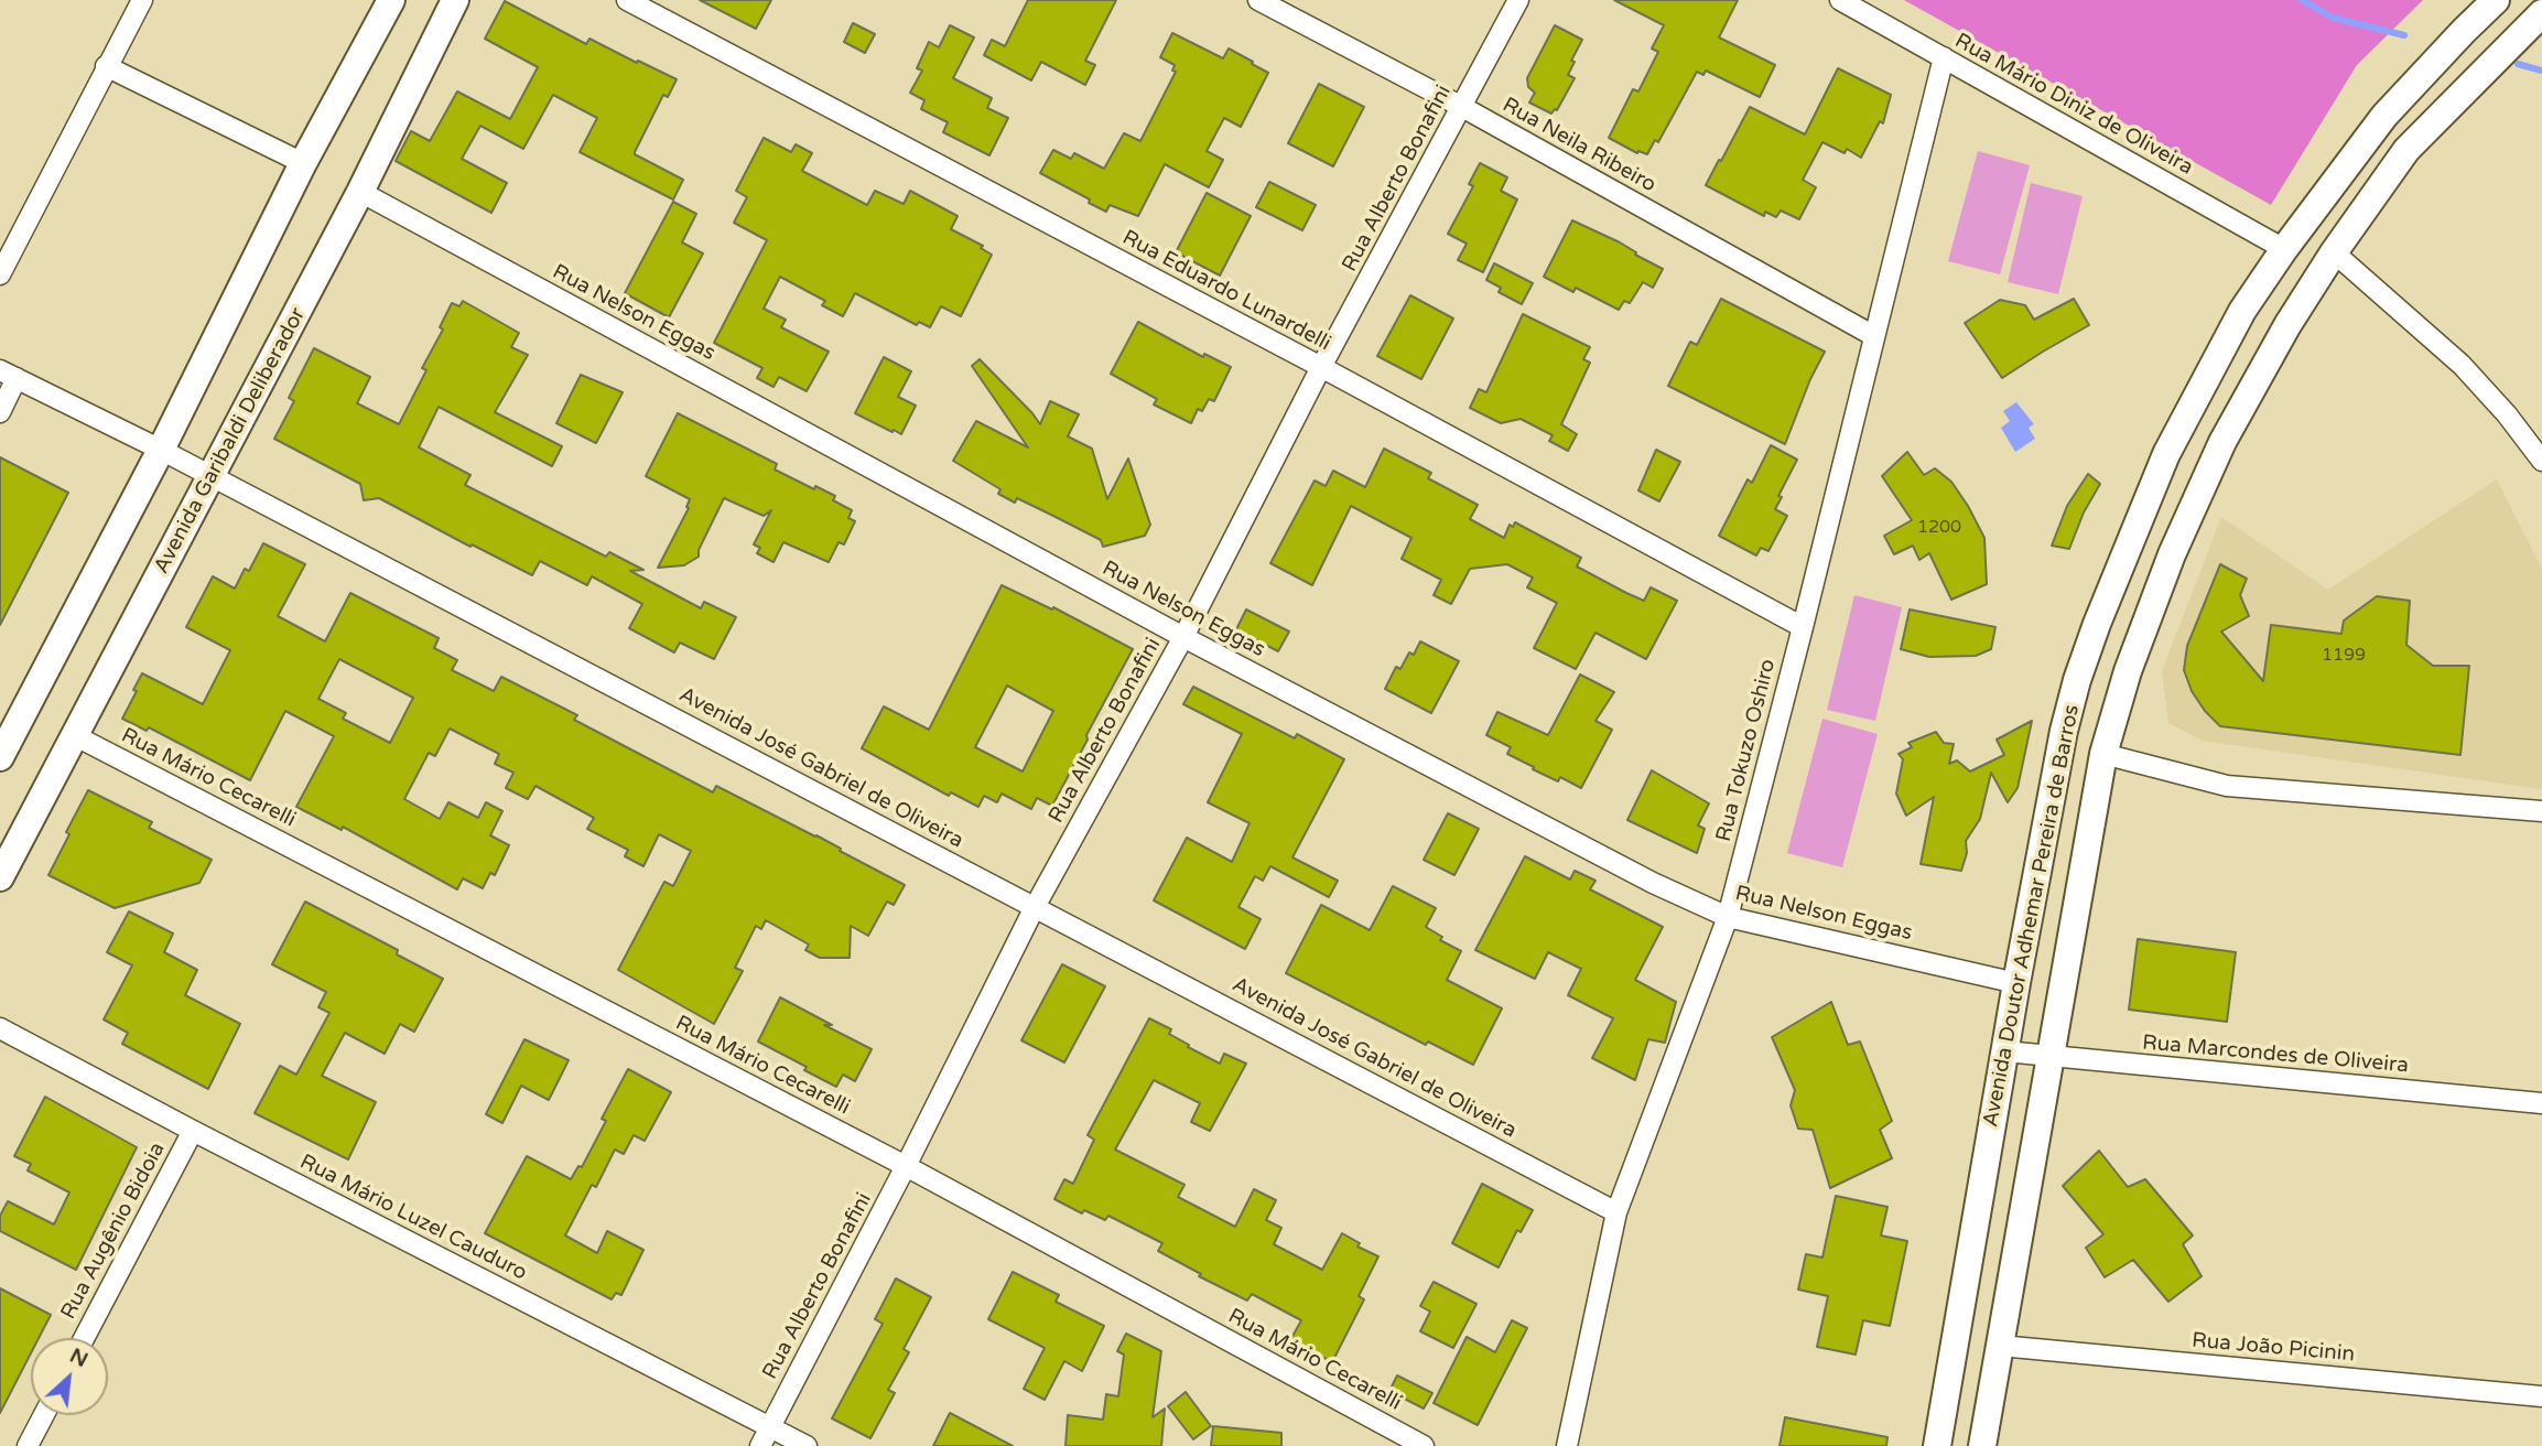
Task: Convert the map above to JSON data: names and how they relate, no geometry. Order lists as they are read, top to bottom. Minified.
{"streets":{"street":["Rua Mário Diniz de Oliveira","Rua Neila Ribeiro","Rua Alberto Bonafini","Rua Eduardo Lunardelli","Rua Nelson Eggas","Avenida Garibaldi Deliberador","Rua Tokuzo Oshiro","Avenida José Gabriel de Oliveira","Rua Mário Cecarelli","Avenida Doutor Adhemar Pereira de Barros","Rua Marcondes de Oliveira","Rua Mário Luzel Cauduro","Rua Augênio Bidoia","Rua João Picinin"]},"crossings":[["Rua Mário Diniz de Oliveira","Rua Tokuzo Oshiro"],["Rua Mário Diniz de Oliveira","Avenida Doutor Adhemar Pereira de Barros"],["Rua Neila Ribeiro","Rua Alberto Bonafini"],["Rua Neila Ribeiro","Rua Tokuzo Oshiro"],["Rua Alberto Bonafini","Rua Eduardo Lunardelli"],["Rua Alberto Bonafini","Rua Nelson Eggas"],["Rua Alberto Bonafini","Avenida José Gabriel de Oliveira"],["Rua Alberto Bonafini","Rua Mário Cecarelli"],["Rua Alberto Bonafini","Rua Mário Luzel Cauduro"],["Rua Eduardo Lunardelli","Rua Tokuzo Oshiro"],["Rua Nelson Eggas","Avenida Garibaldi Deliberador"],["Rua Nelson Eggas","Rua Tokuzo Oshiro"],["Rua Nelson Eggas","Avenida Doutor Adhemar Pereira de Barros"],["Avenida Garibaldi Deliberador","Avenida José Gabriel de Oliveira"],["Avenida Garibaldi Deliberador","Rua Mário Cecarelli"],["Rua Tokuzo Oshiro","Avenida José Gabriel de Oliveira"],["Avenida Doutor Adhemar Pereira de Barros","Rua Marcondes de Oliveira"],["Avenida Doutor Adhemar Pereira de Barros","Rua João Picinin"],["Rua Mário Luzel Cauduro","Rua Augênio Bidoia"]],"house_numbers":["1200","1199"],"north":"top right"}
